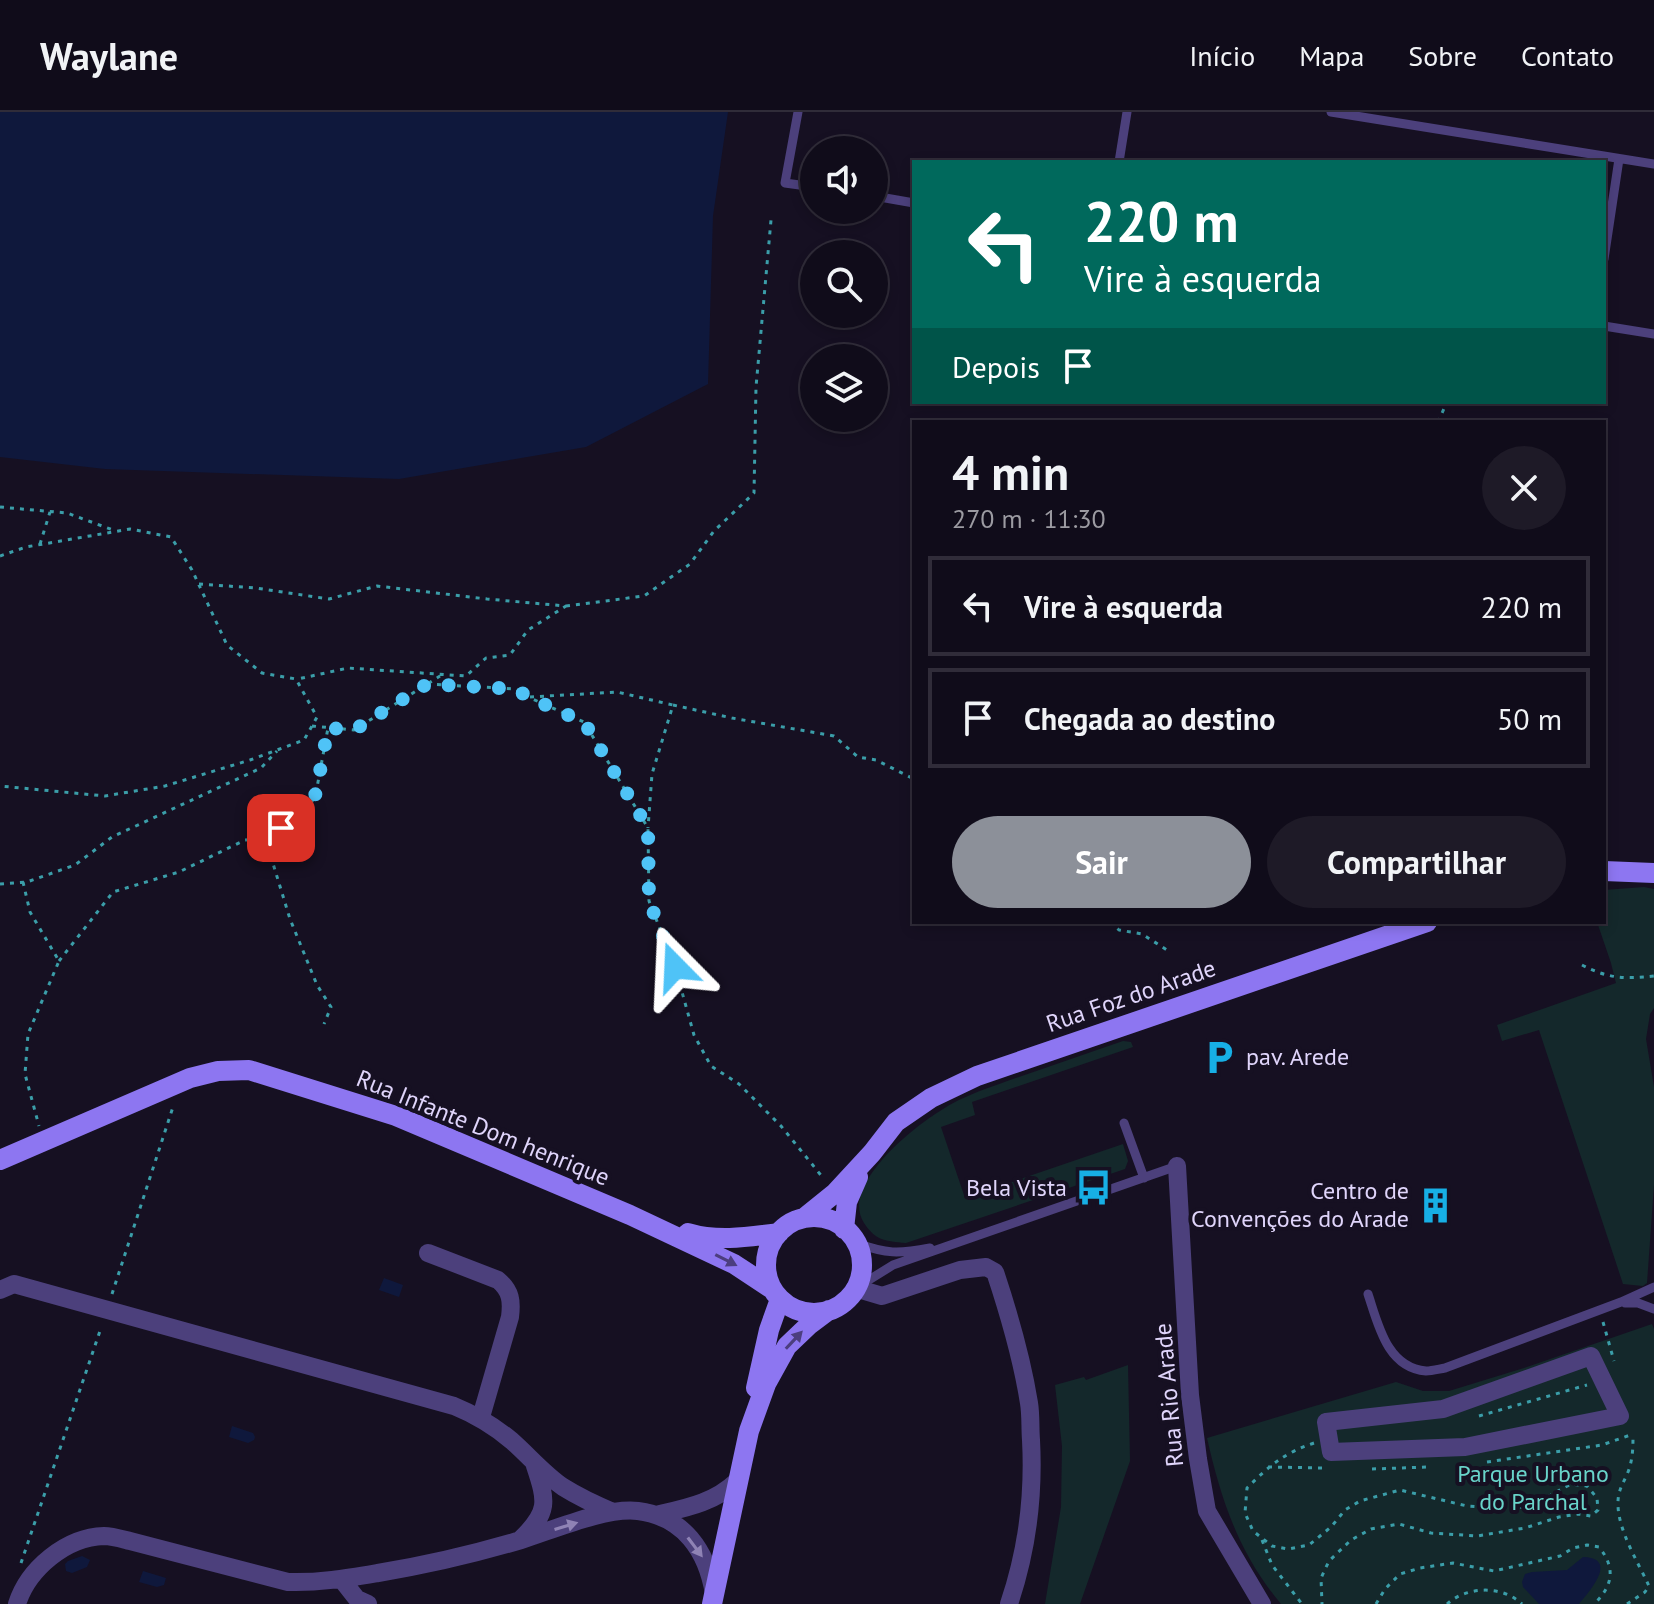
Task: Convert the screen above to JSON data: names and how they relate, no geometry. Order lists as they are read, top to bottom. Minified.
{"streets":{"street":["Rua Foz do Arade","Rua Infante Dom henrique","Rua Rio Arade"]},"crossings":[["Rua Foz do Arade","Rua Infante Dom henrique"]],"parks":["Parque Urbano do Parchal"],"places":{"parking":["pav. Arede"],"bus stop":["Bela Vista"],"building":["Centro de Convenções do Arade"]},"page":{"header":"Waylane","nav":["Início","Mapa","Sobre","Contato"],"turn":["220 m","Vire à esquerda"],"then":"Depois","heading":["4 min","270 m · 11:30"],"list":[{"name":"Vire à esquerda","value":"220 m"},{"name":"Chegada ao destino","value":"50 m"}],"buttons":["Sair","Compartilhar"]}}
